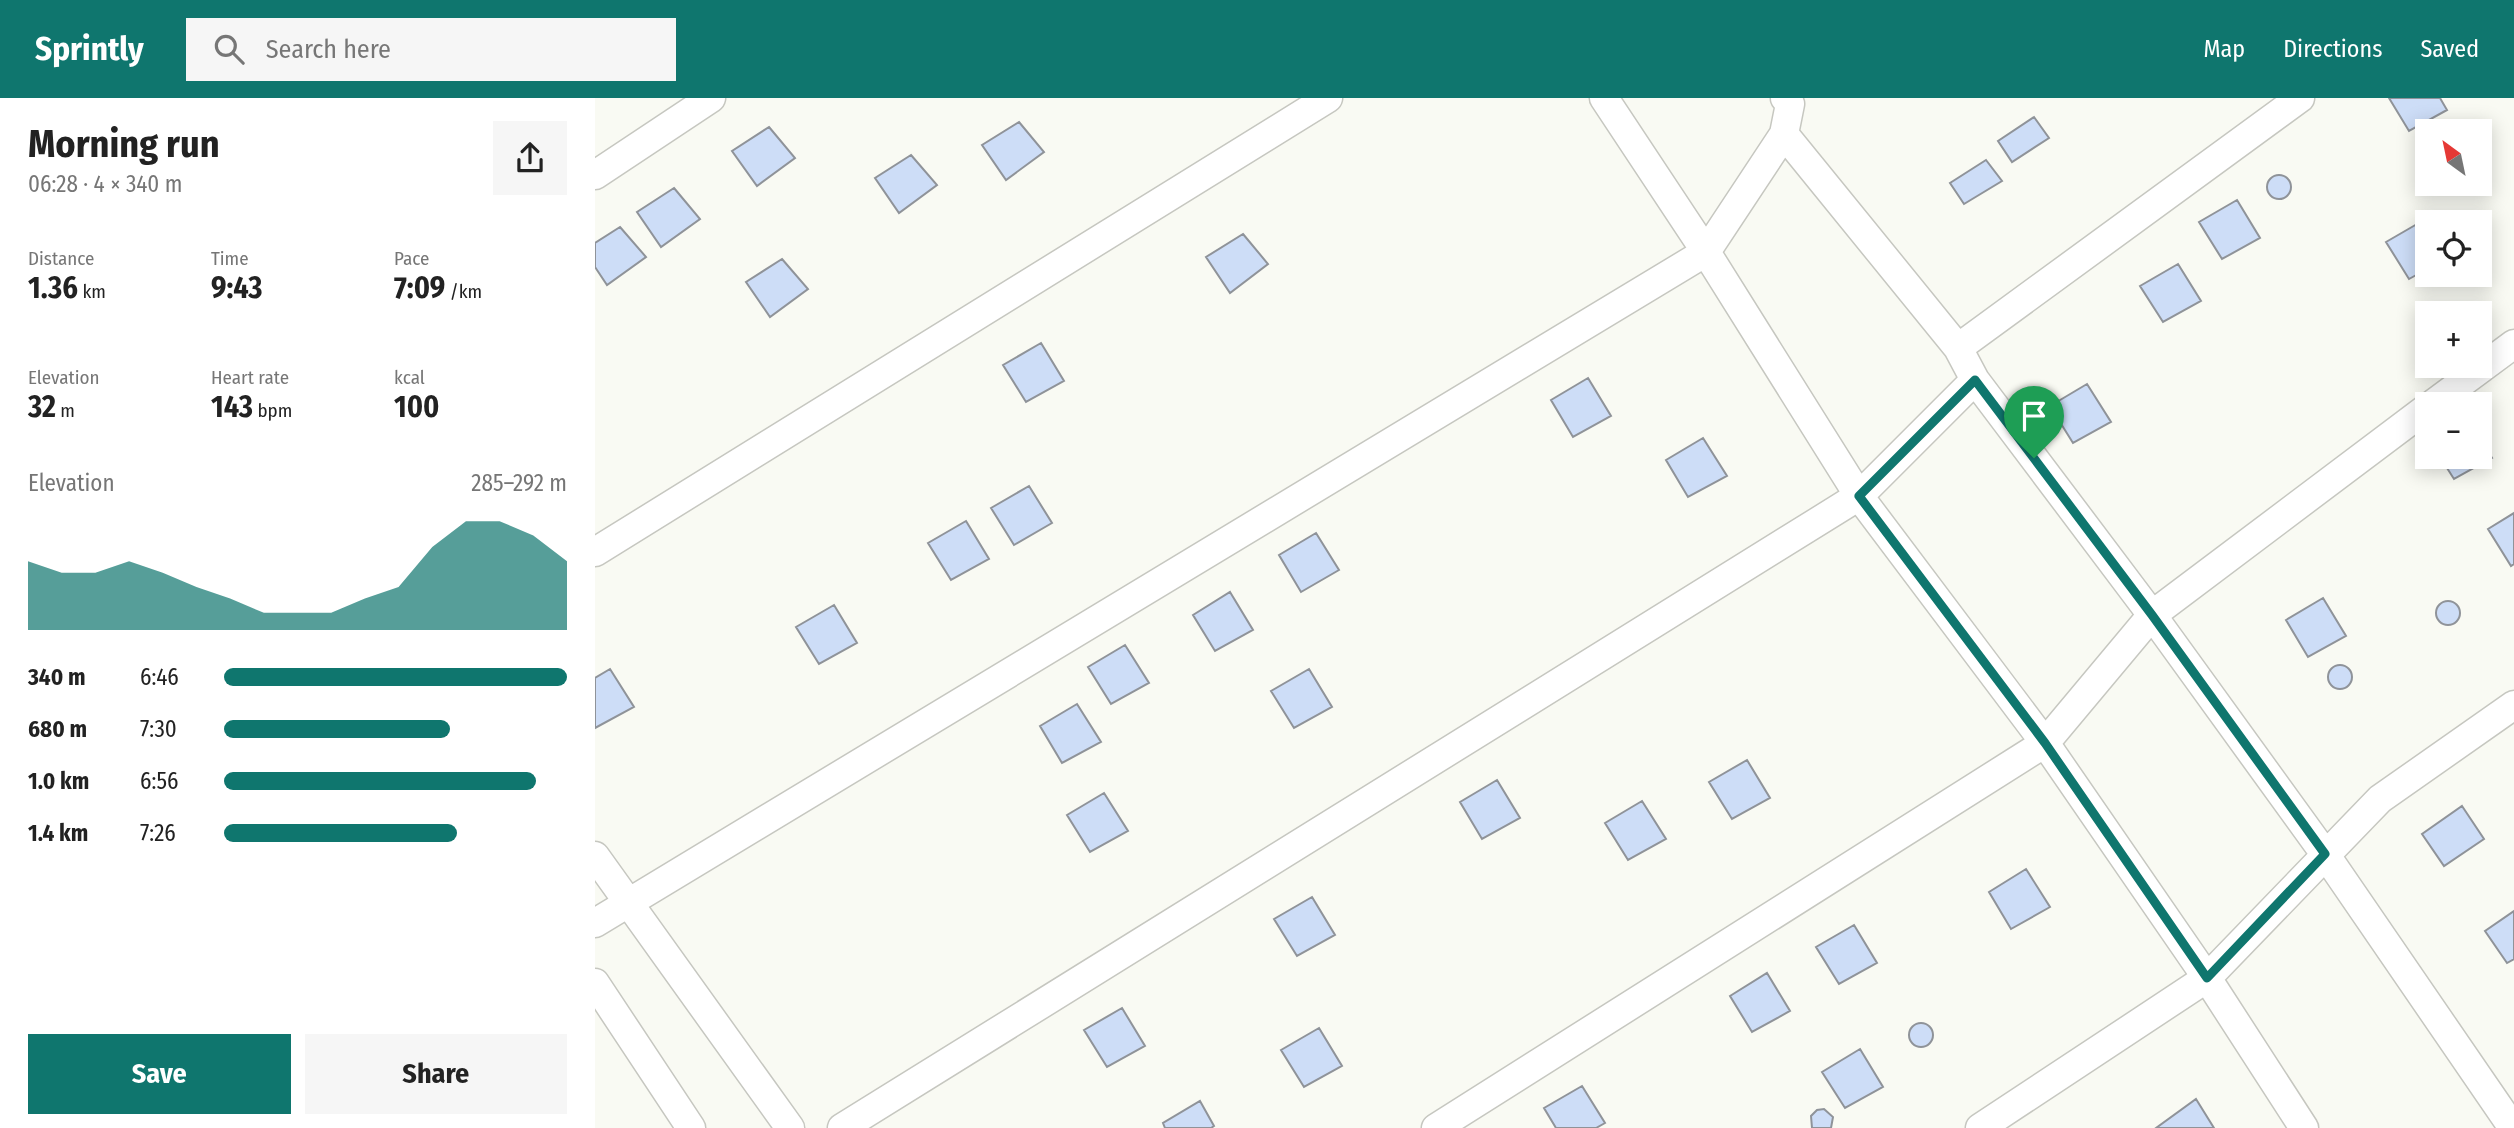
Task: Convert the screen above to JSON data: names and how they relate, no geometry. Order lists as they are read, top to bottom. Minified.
{"north":"top left","page":{"header":"Sprintly","search":"Search here","nav":["Map","Directions","Saved"],"heading":["Morning run","06:28 · 4 × 340 m"],"map_buttons":["+","−"],"stats":[["Distance","1.36 km"],["Time","9:43"],["Pace","7:09 /km"],["Elevation","32 m"],["Heart rate","143 bpm"],["kcal","100"]],"chart":["Elevation","285–292 m"],"list":[{"name":"340 m","note":"6:46"},{"name":"680 m","note":"7:30"},{"name":"1.0 km","note":"6:56"},{"name":"1.4 km","note":"7:26"}],"buttons":["Save","Share"]}}
